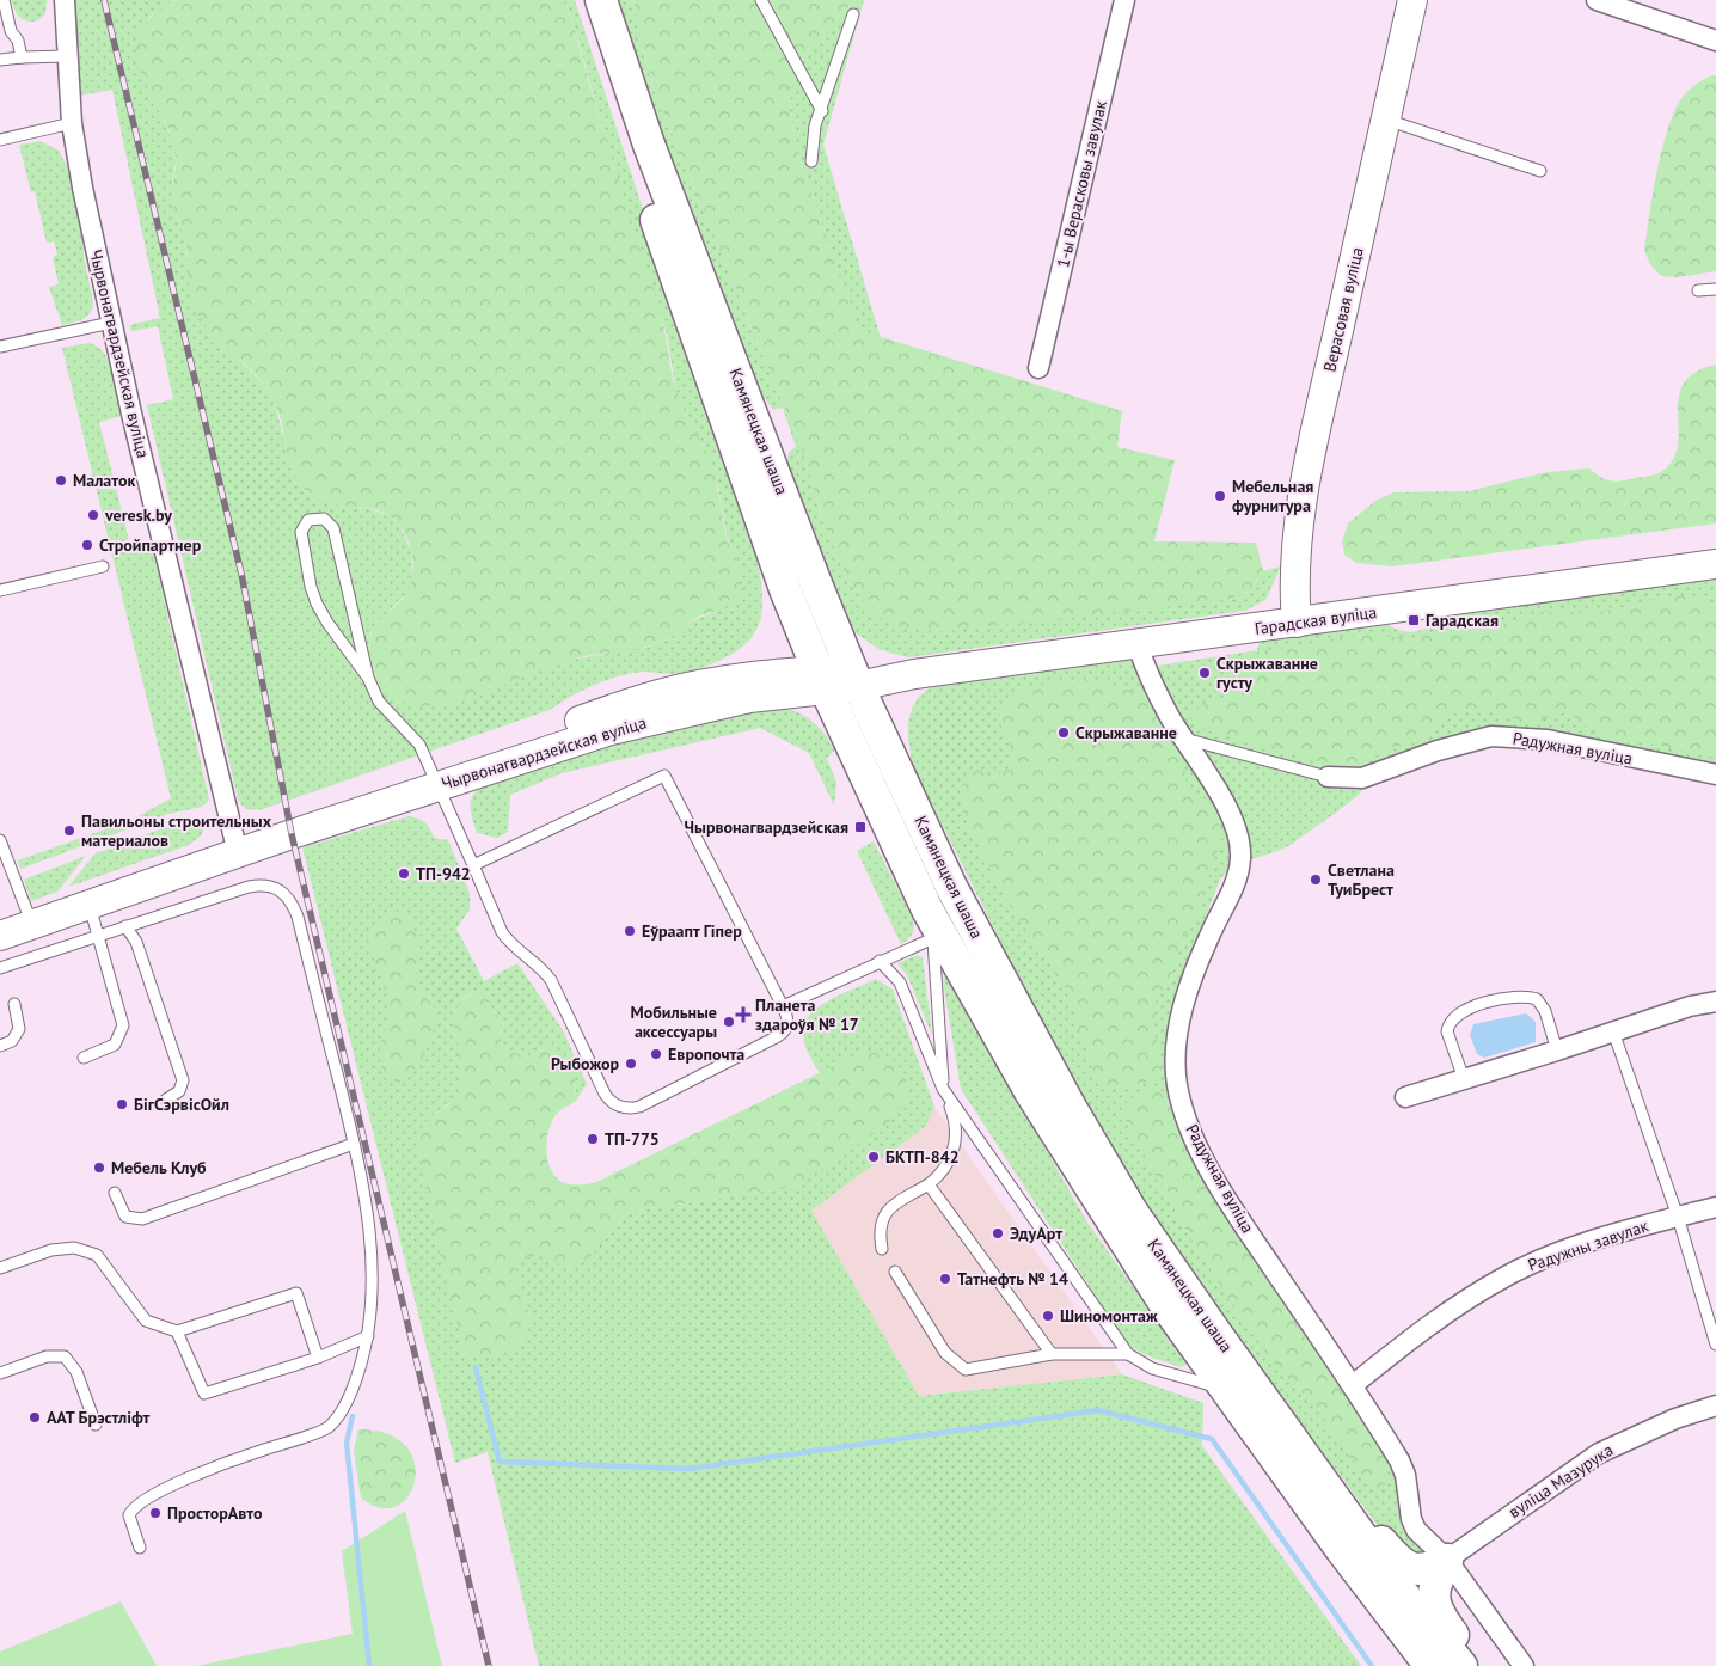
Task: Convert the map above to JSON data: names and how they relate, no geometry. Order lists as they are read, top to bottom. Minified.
{"streets":{"main road":["Верасовая вуліца","Чырвонагвардзейская вуліца","Камянецкая шаша","Гарадская вуліца"],"street":["1-ы Верасковы завулак","Радужная вуліца","Радужны завулак","вуліца Мазурука"]},"crossings":[["Верасовая вуліца","Гарадская вуліца"],["Чырвонагвардзейская вуліца","Камянецкая шаша"],["Чырвонагвардзейская вуліца","Гарадская вуліца"],["Камянецкая шаша","Гарадская вуліца"],["Гарадская вуліца","Радужная вуліца"],["Радужная вуліца","Радужны завулак"],["Радужная вуліца","вуліца Мазурука"]],"places":{"other":["Малаток","Мебельная фурнитура","veresk.by","Стройпартнер","Скрыжаванне густу","Скрыжаванне","Павильоны строительных материалов","ТП-942","Светлана ТуиБрест","Еўраапт Гіпер","Мобильные аксессуары","Европочта","Рыбожор","БігСэрвісОйл","ТП-775","БКТП-842","Мебель Клуб","ЭдуАрт","Татнефть № 14","Шиномонтаж","ААТ Брэстліфт","ПросторАвто"],"transit":["Гарадская","Чырвонагвардзейская"],"health":["Планета здароўя № 17"]}}
